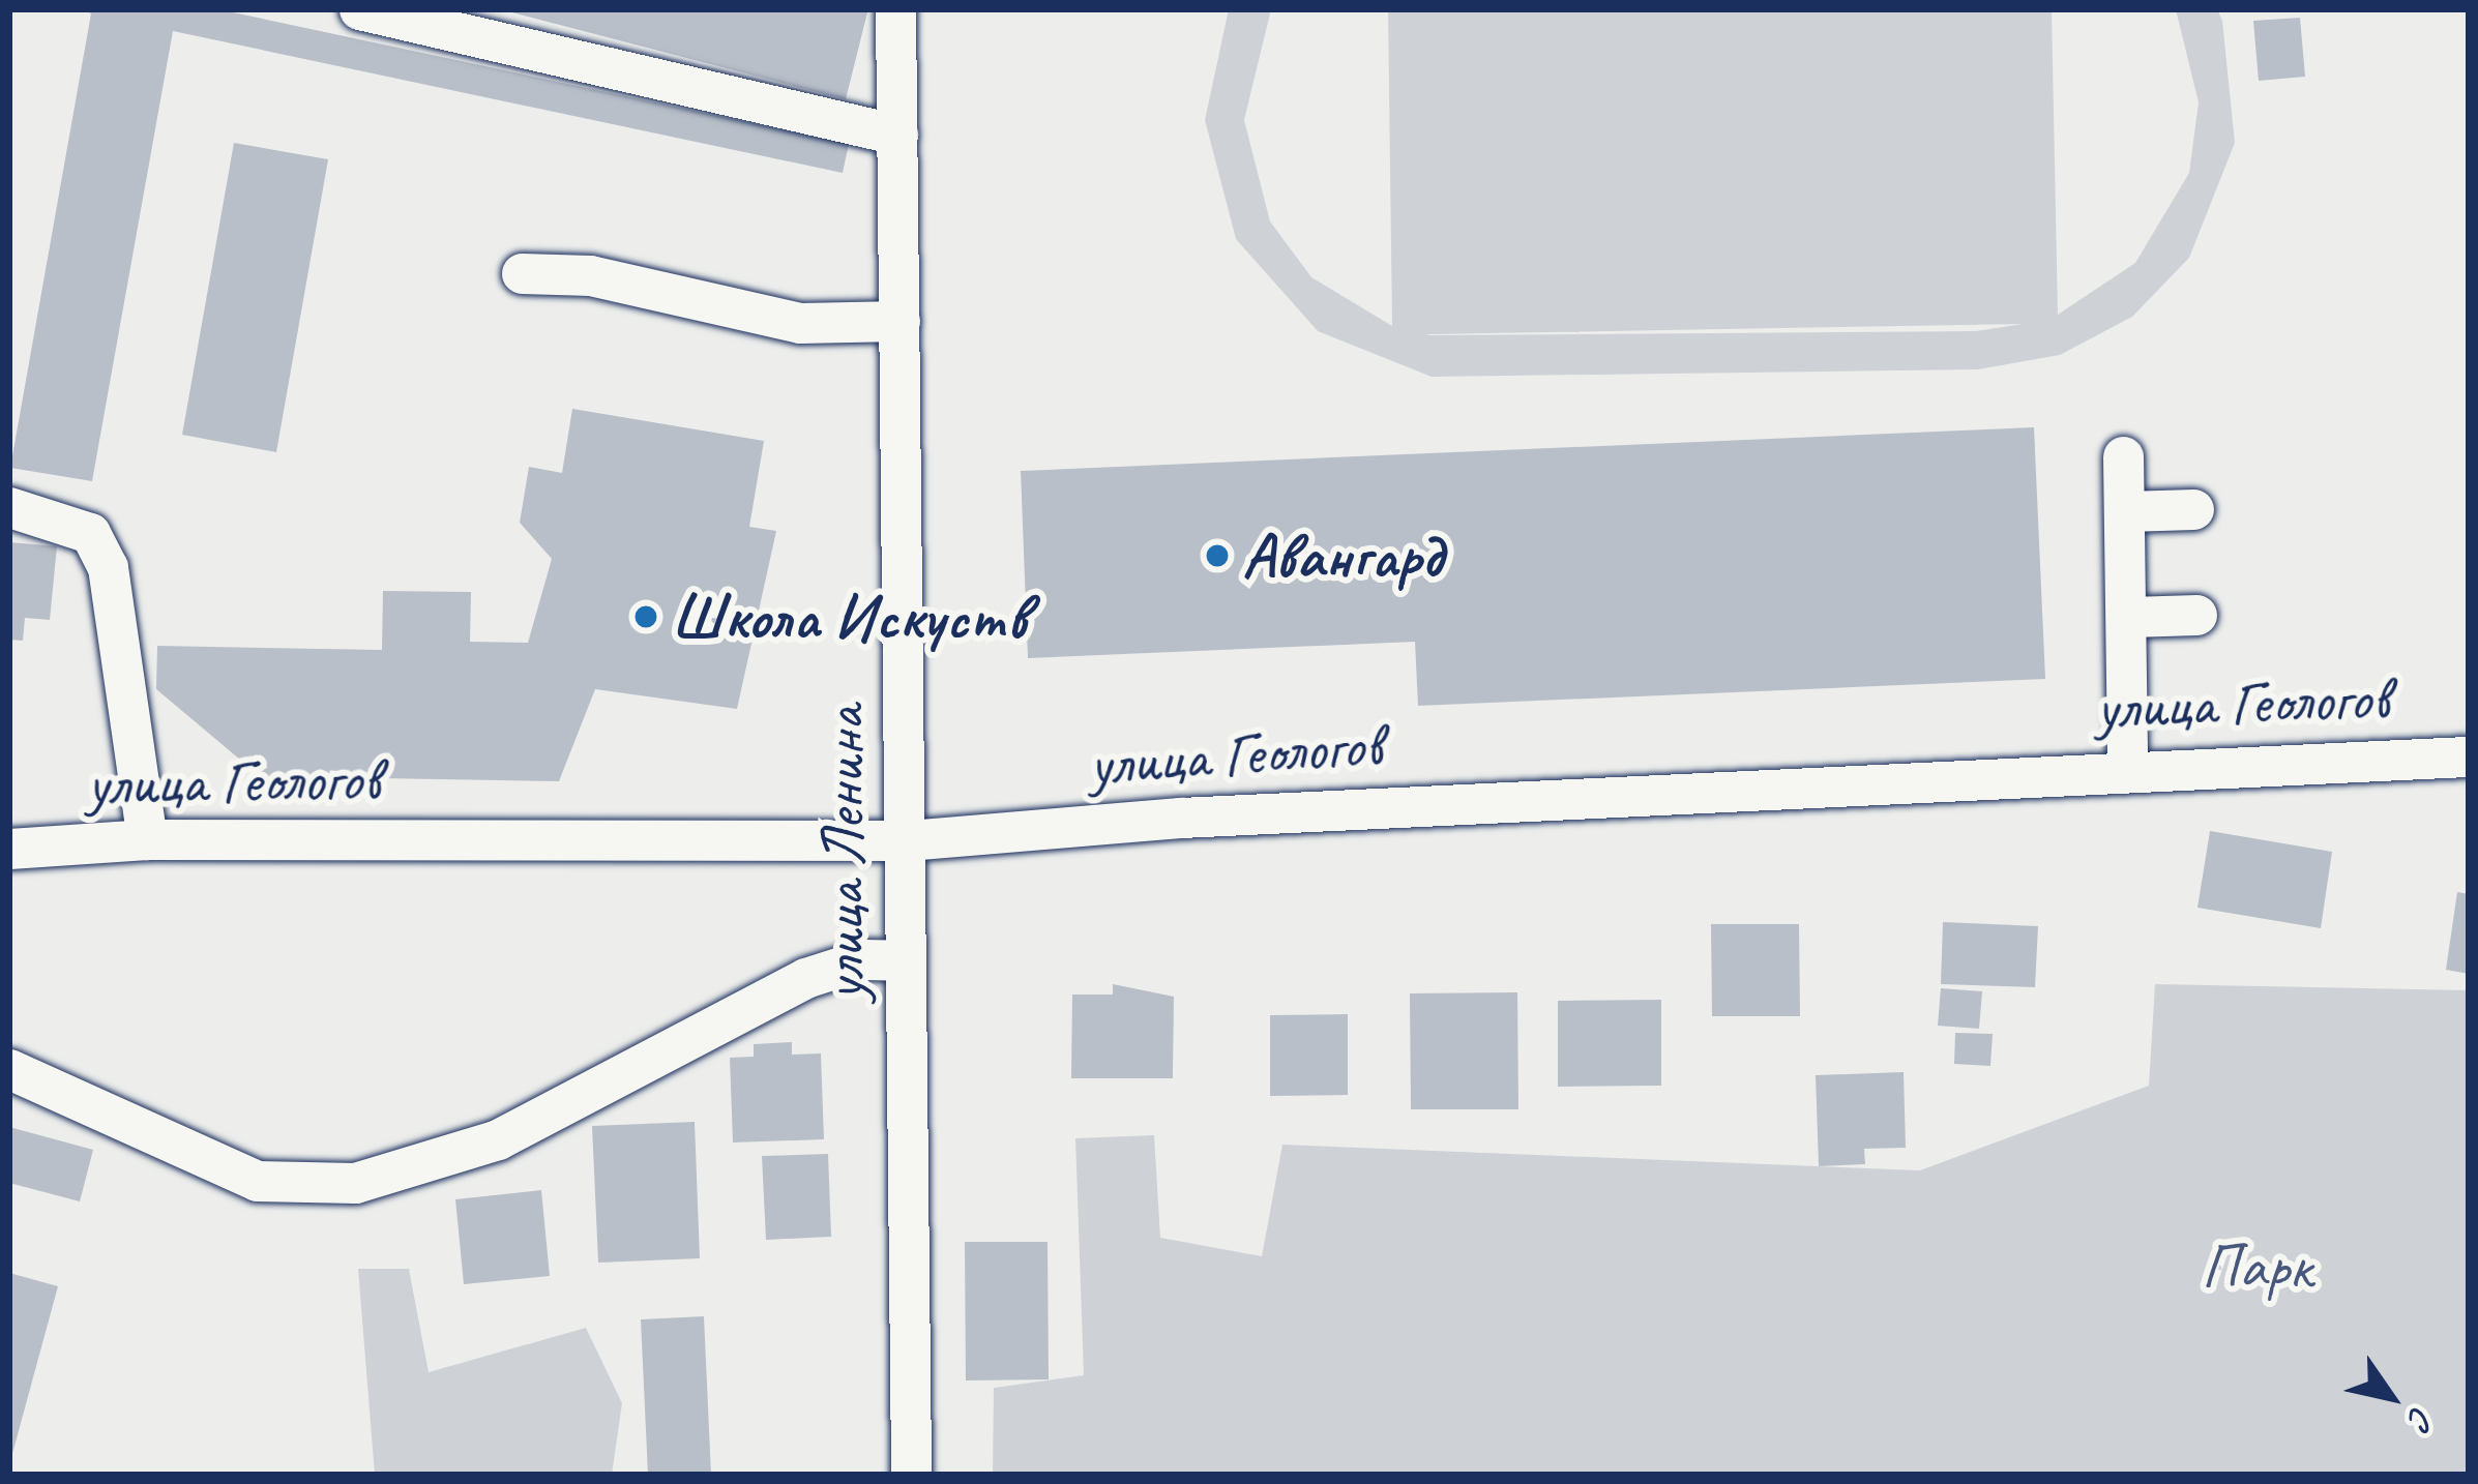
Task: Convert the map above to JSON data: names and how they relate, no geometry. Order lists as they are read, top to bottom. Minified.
{"streets":{"street":["улица Геологов","улица Ленина"]},"crossings":[["улица Геологов","улица Ленина"]],"parks":["Парк"],"places":["Авангард","Школа Искуств"],"north":"bottom right"}
